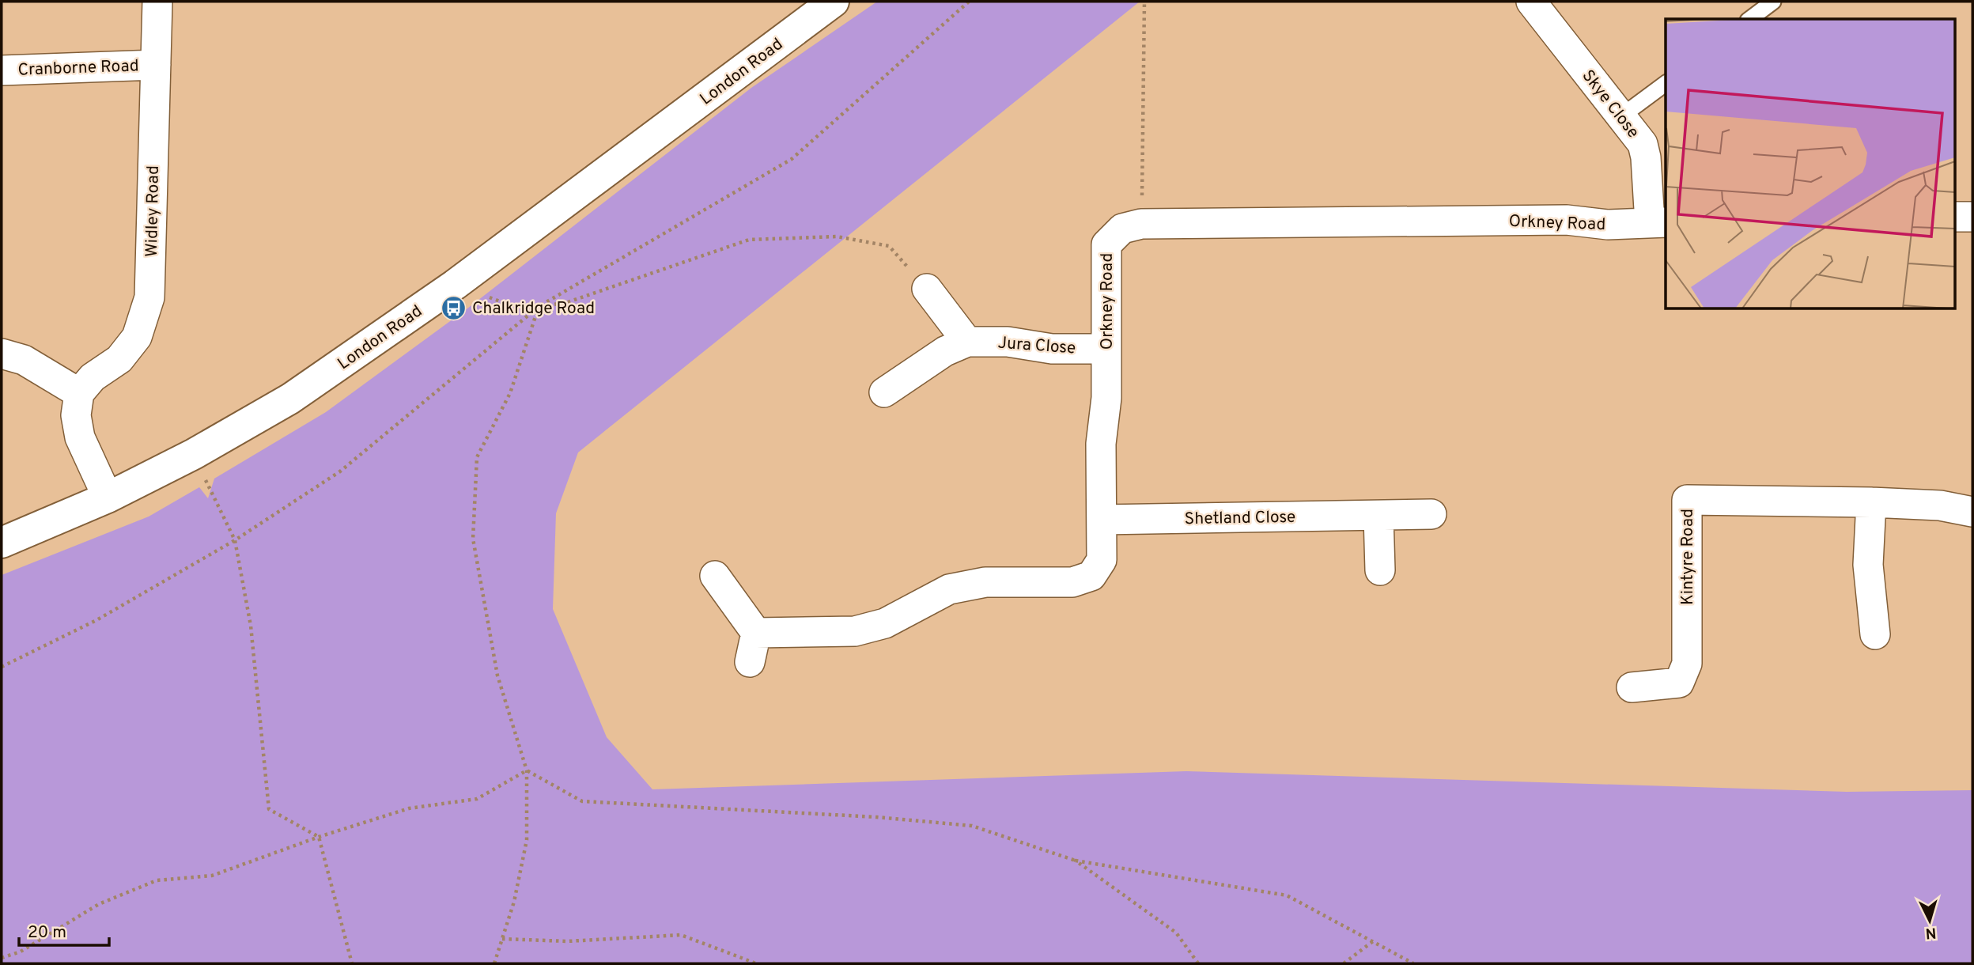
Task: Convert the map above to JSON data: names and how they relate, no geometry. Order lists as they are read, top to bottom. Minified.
{"streets":{"main road":["London Road"],"street":["Cranborne Road","Skye Close","Widley Road","Orkney Road","Jura Close","Shetland Close","Kintyre Road"]},"crossings":[["Cranborne Road","Widley Road"],["Skye Close","Orkney Road"],["Orkney Road","Jura Close"],["Orkney Road","Shetland Close"]],"places":{"bus stop":["Chalkridge Road"]},"scale_bar":"20 m","north":"bottom"}
